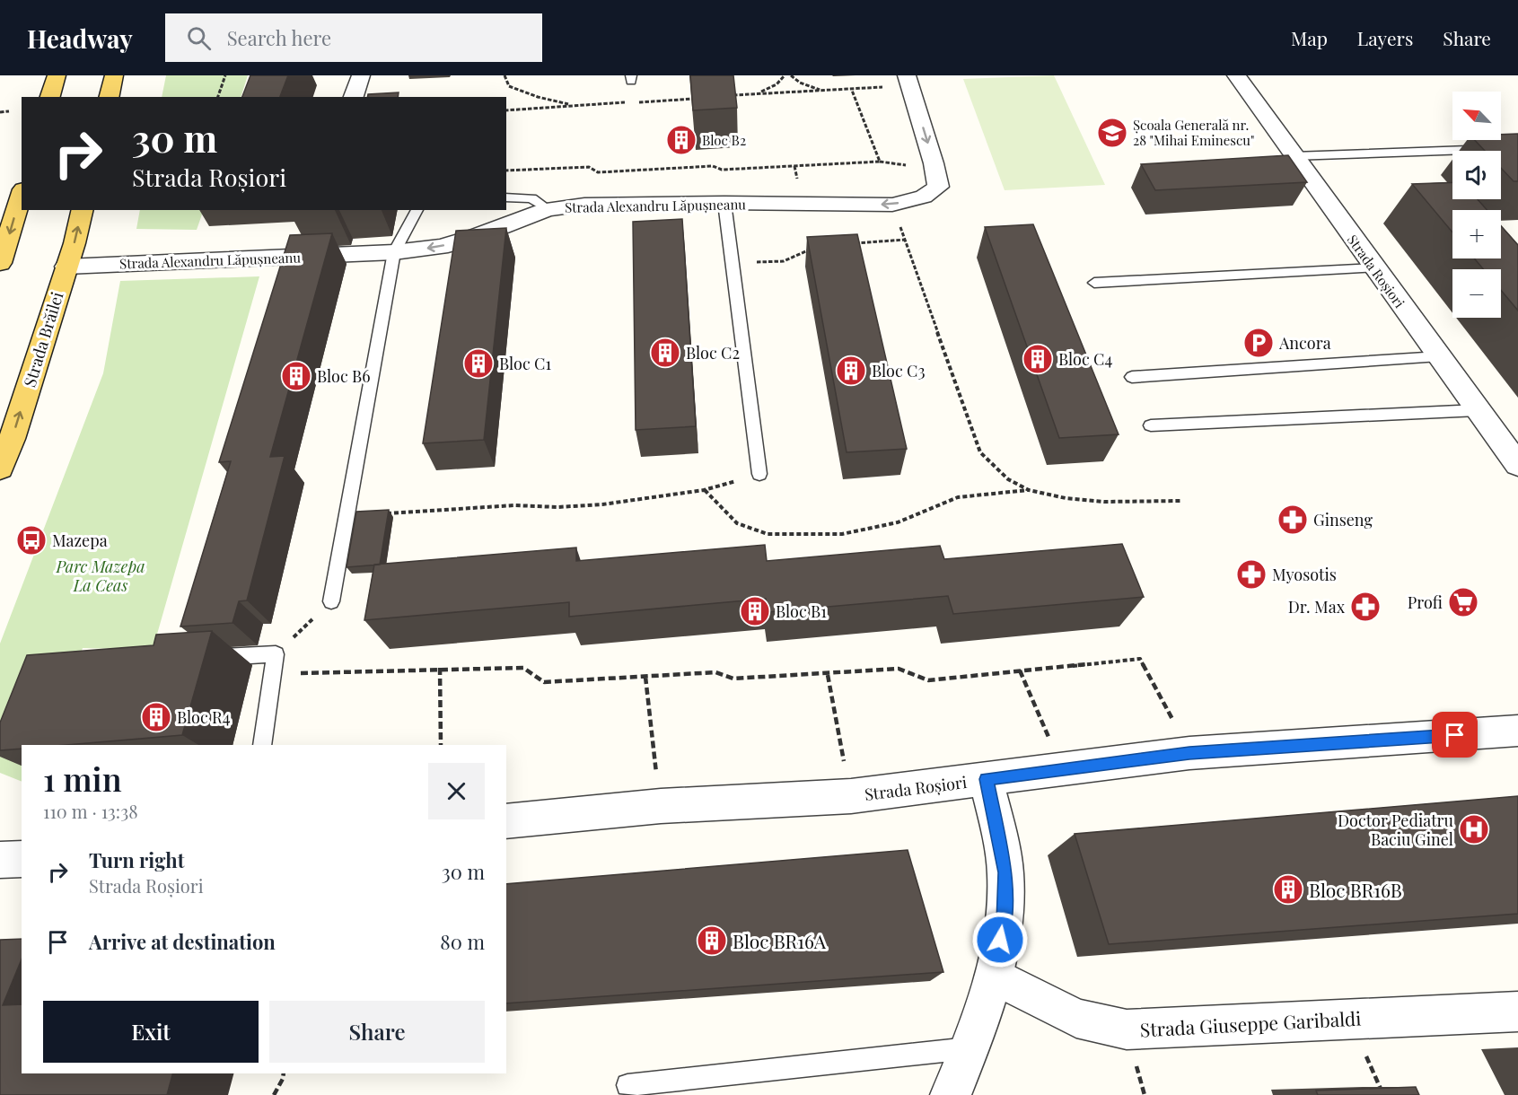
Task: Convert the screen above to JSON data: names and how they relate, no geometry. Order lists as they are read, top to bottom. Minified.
{"streets":{"main road":["Strada Brăilei"],"street":["Strada Alexandru Lăpușneanu","Strada Roșiori","Strada Giuseppe Garibaldi"]},"crossings":[["Strada Alexandru Lăpușneanu","Strada Brăilei"]],"one_way":["Strada Brăilei"],"parks":["Parc Mazepa La Ceas"],"places":{"school or university":["Școala Generală nr. 28 \"Mihai Eminescu\""],"building":["Bloc B2","Bloc C2","Bloc C4","Bloc C1","Bloc C3","Bloc B6","Bloc B1","Bloc R4","Bloc BR16B","Bloc BR16A"],"parking":["Ancora"],"pharmacy":["Ginseng","Myosotis","Dr. Max"],"bus stop":["Mazepa"],"supermarket":["Profi"],"hospital":["Doctor Pediatru Baciu Ginel"]},"north":"top left","page":{"header":"Headway","search":"Search here","nav":["Map","Layers","Share"],"map_buttons":["+","−"],"turn":["30 m","Strada Roșiori"],"heading":["1 min","110 m · 13:38"],"list":[{"name":"Turn right","note":"Strada Roșiori","value":"30 m"},{"name":"Arrive at destination","value":"80 m"}],"buttons":["Exit","Share"]}}
